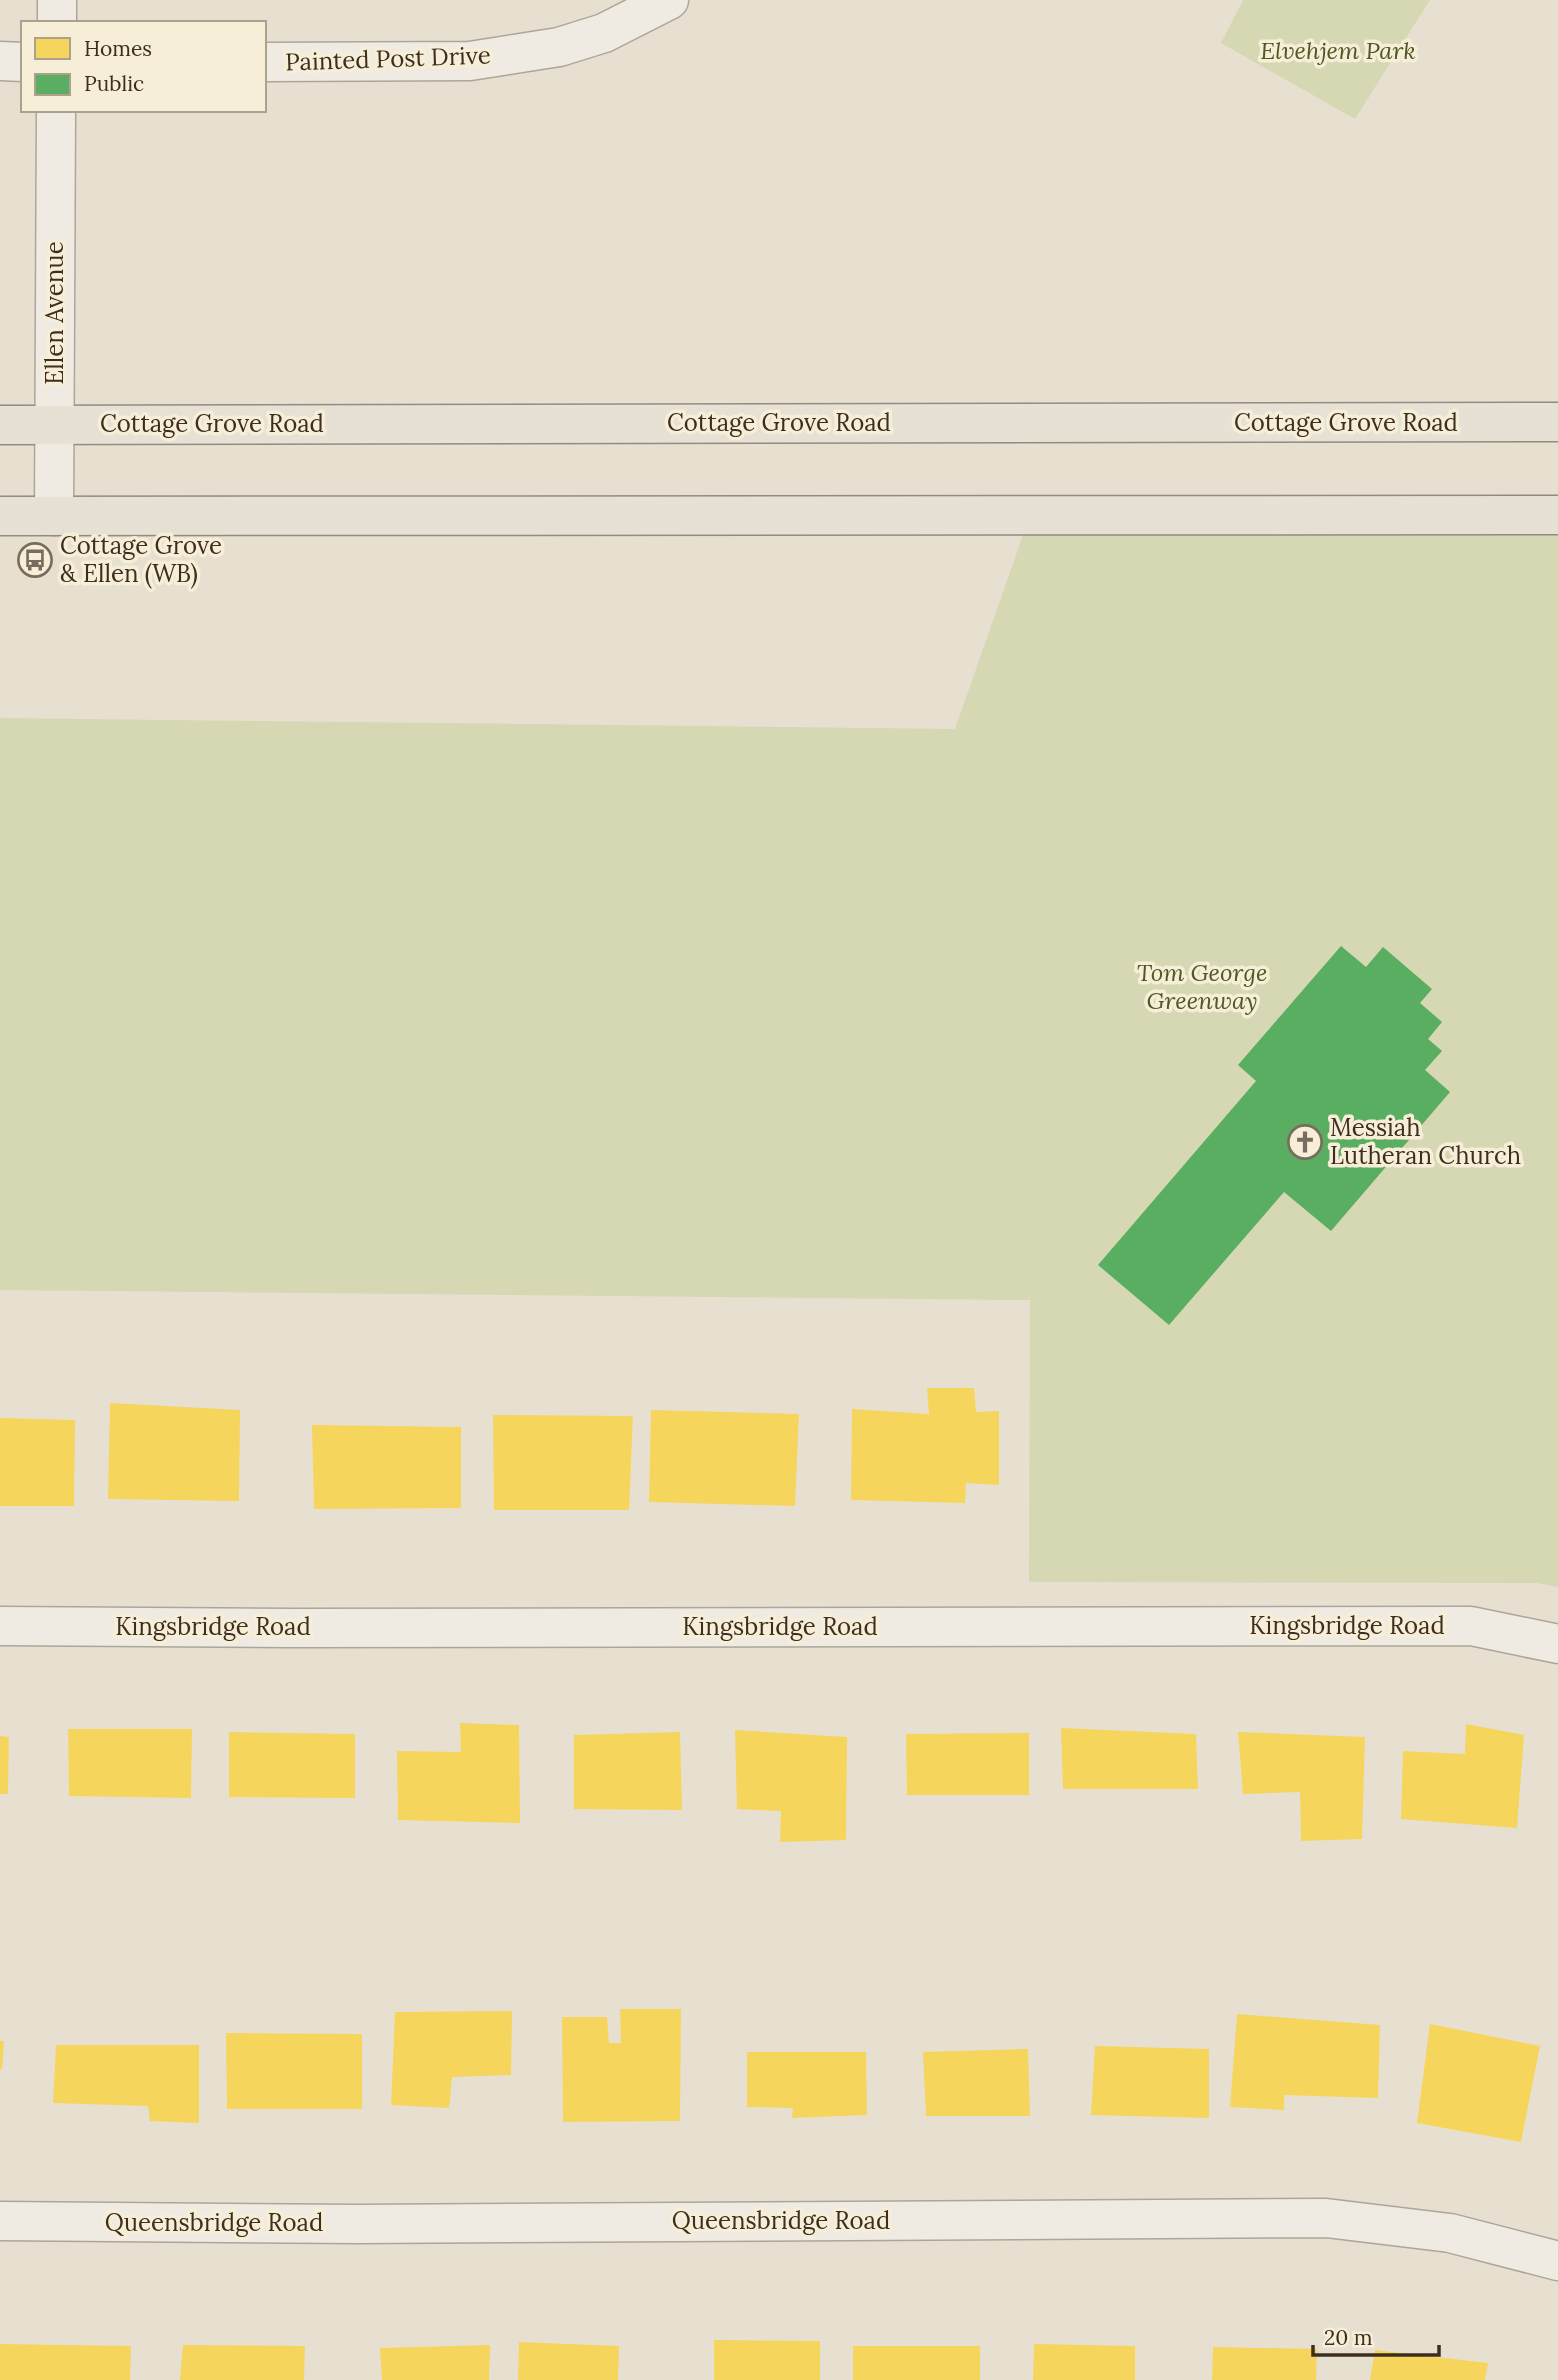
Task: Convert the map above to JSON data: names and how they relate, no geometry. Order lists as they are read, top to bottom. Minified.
{"streets":{"main road":["Cottage Grove Road"],"street":["Painted Post Drive","Ellen Avenue","Kingsbridge Road","Queensbridge Road"]},"crossings":[["Ellen Avenue","Cottage Grove Road"]],"parks":["Elvehjem Park","Tom George Greenway"],"places":{"bus stop":["Cottage Grove & Ellen (WB)"],"church":["Messiah Lutheran Church"]},"legend":["Homes","Public"],"scale_bar":"20 m"}
